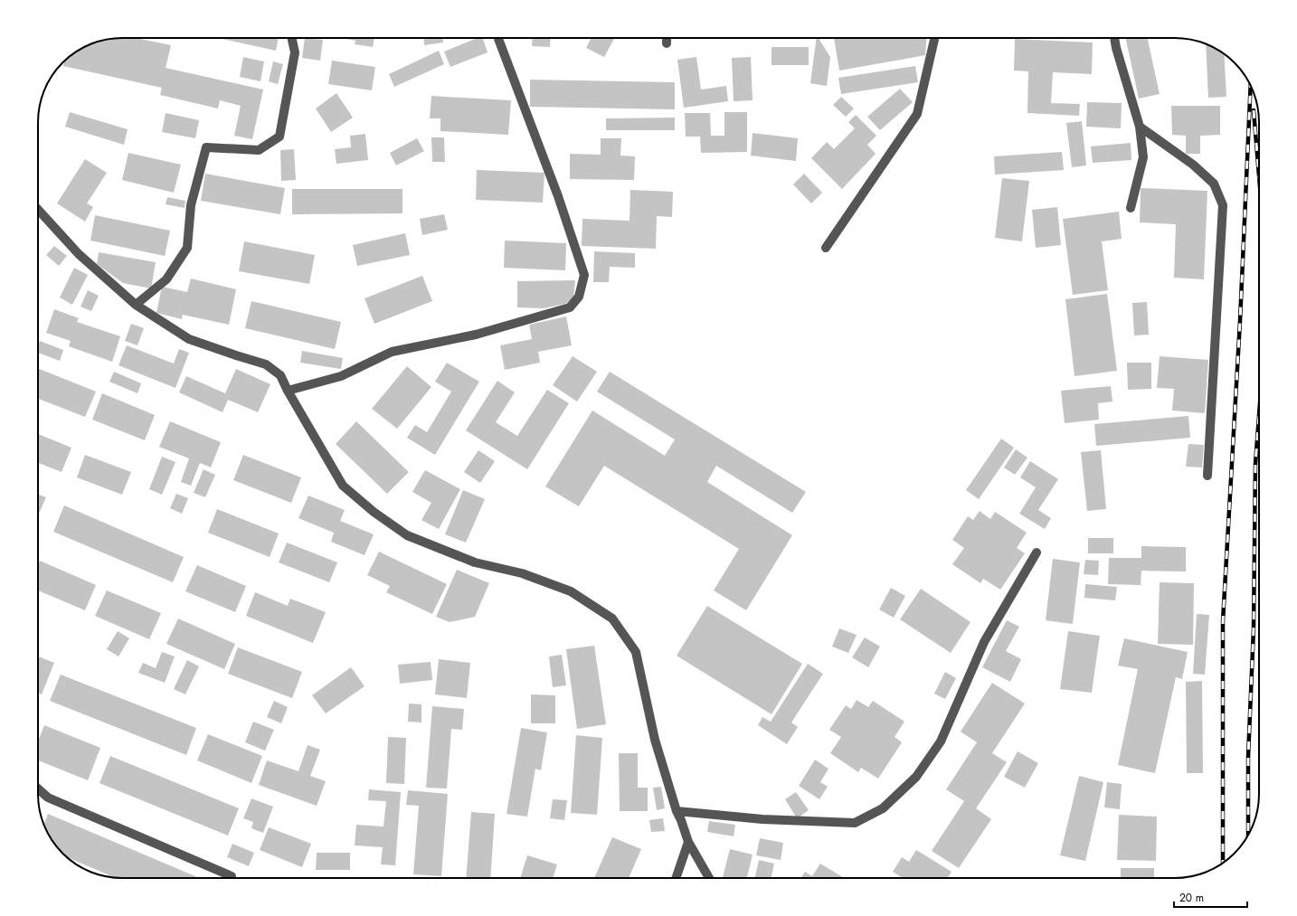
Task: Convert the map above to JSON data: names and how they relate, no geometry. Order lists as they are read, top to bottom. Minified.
{"scale_bar":"20 m"}
